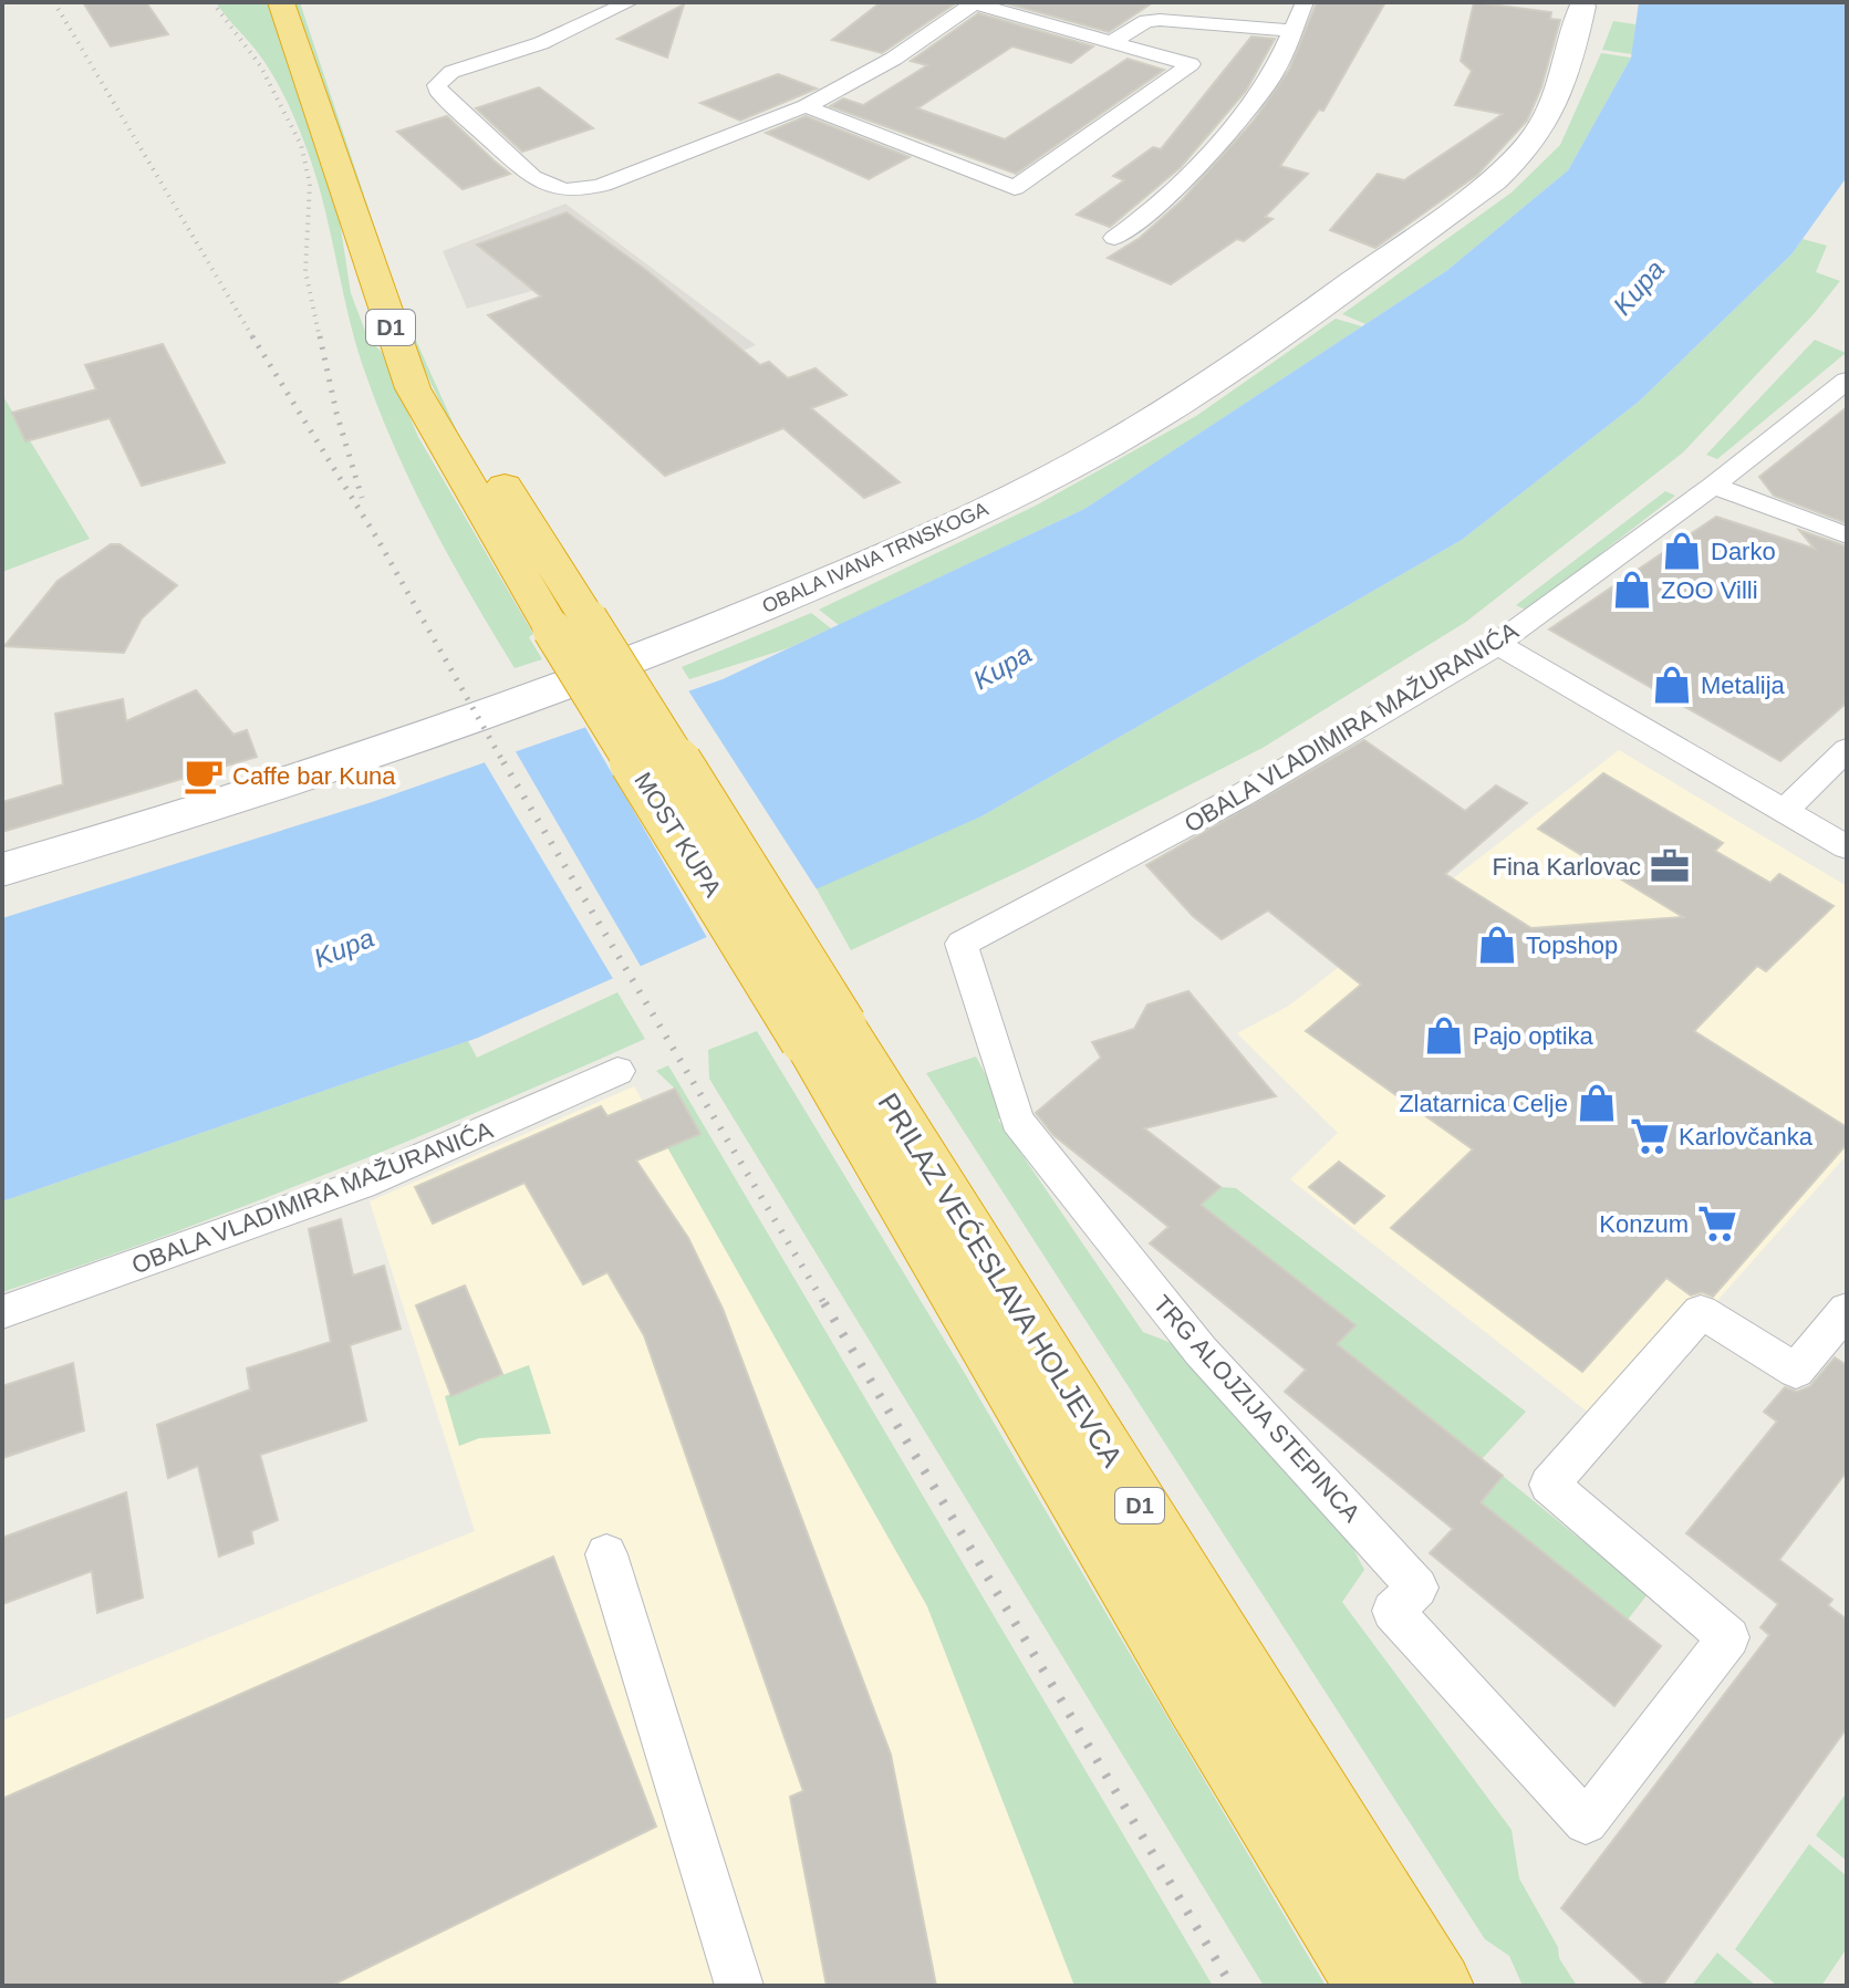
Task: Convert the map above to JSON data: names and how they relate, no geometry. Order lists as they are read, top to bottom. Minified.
{"streets":{"highway":["D1","MOST KUPA","PRILAZ VEĆESLAVA HOLJEVCA"],"street":["OBALA IVANA TRNSKOGA","OBALA VLADIMIRA MAŽURANIĆA","TRG ALOJZIJA STEPINCA"]},"crossings":[["D1","MOST KUPA"],["OBALA VLADIMIRA MAŽURANIĆA","TRG ALOJZIJA STEPINCA"],["MOST KUPA","PRILAZ VEĆESLAVA HOLJEVCA"]],"water":["Kupa"],"places":{"shop":["Darko","ZOO Villi","Metalija","Topshop","Pajo optika","Zlatarnica Celje"],"cafe":["Caffe bar Kuna"],"office":["Fina Karlovac"],"supermarket":["Karlovčanka","Konzum"]}}
